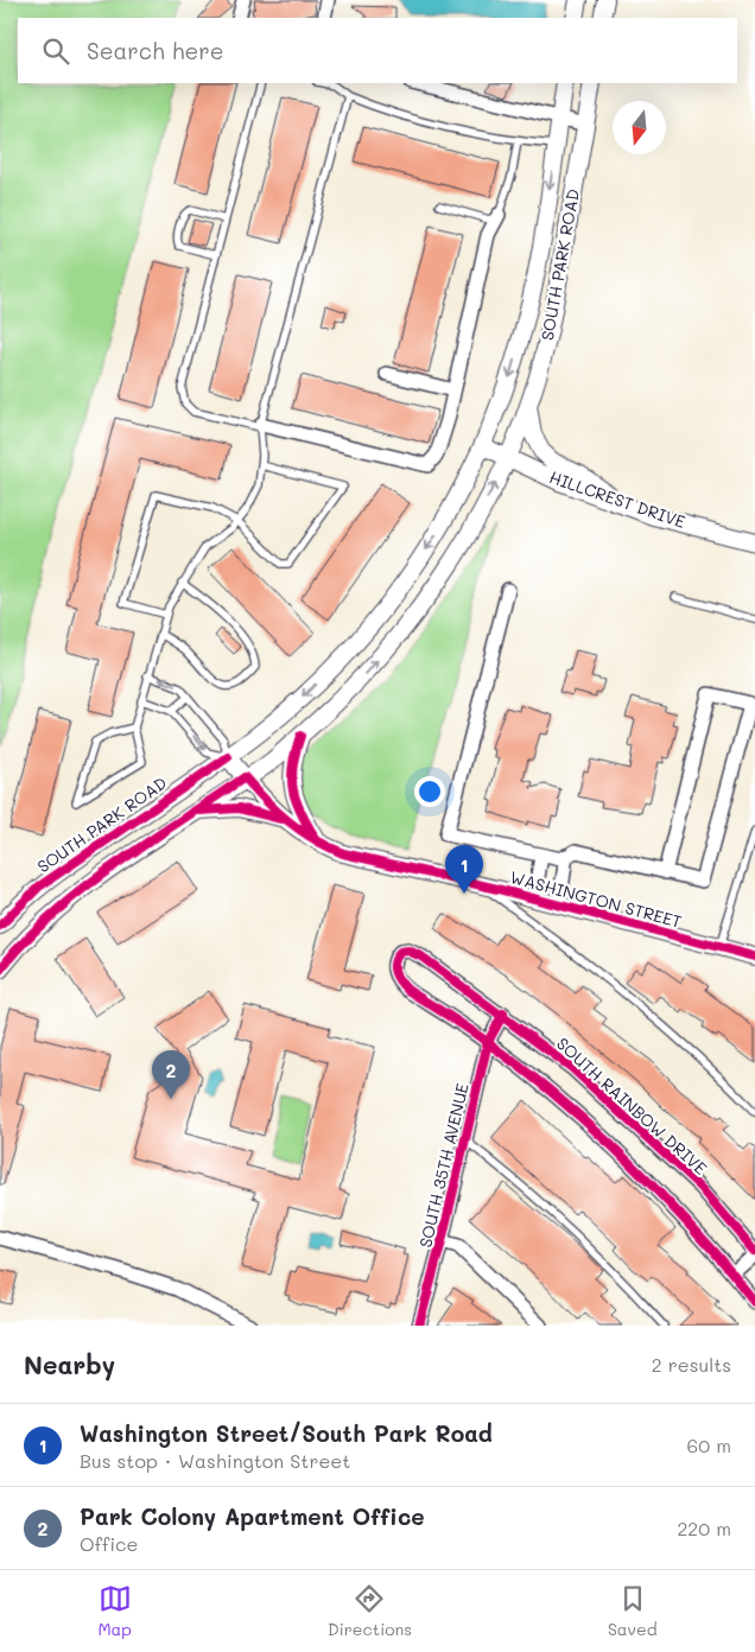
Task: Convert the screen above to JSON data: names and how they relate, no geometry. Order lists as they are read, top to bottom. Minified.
{"streets":{"street":["SOUTH PARK ROAD","HILLCREST DRIVE","WASHINGTON STREET","SOUTH RAINBOW DRIVE","SOUTH 35TH AVENUE"]},"crossings":[["SOUTH PARK ROAD","HILLCREST DRIVE"],["SOUTH PARK ROAD","WASHINGTON STREET"],["SOUTH RAINBOW DRIVE","SOUTH 35TH AVENUE"]],"north":"bottom","page":{"search":"Search here","pins":["1","2"],"heading":["Nearby","2 results"],"list":[{"mark":"1","name":"Washington Street/South Park Road","note":"Bus stop · Washington Street","value":"60 m"},{"mark":"2","name":"Park Colony Apartment Office","note":"Office","value":"220 m"}],"nav":["Map","Directions","Saved"]}}
